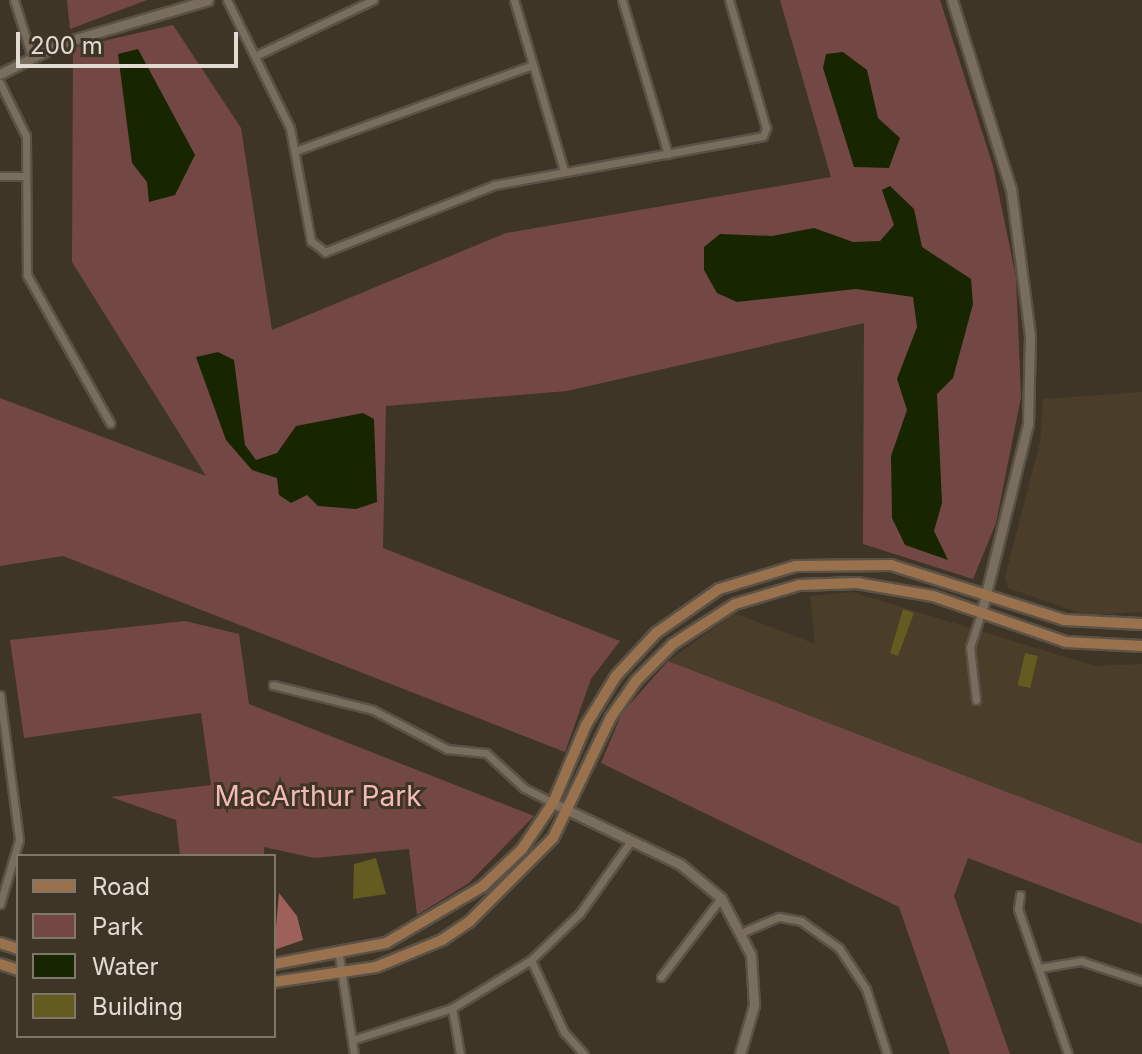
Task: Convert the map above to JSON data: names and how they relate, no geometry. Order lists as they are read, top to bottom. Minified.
{"parks":["MacArthur Park"],"legend":["Road","Park","Water","Building"],"scale_bar":"200 m"}
